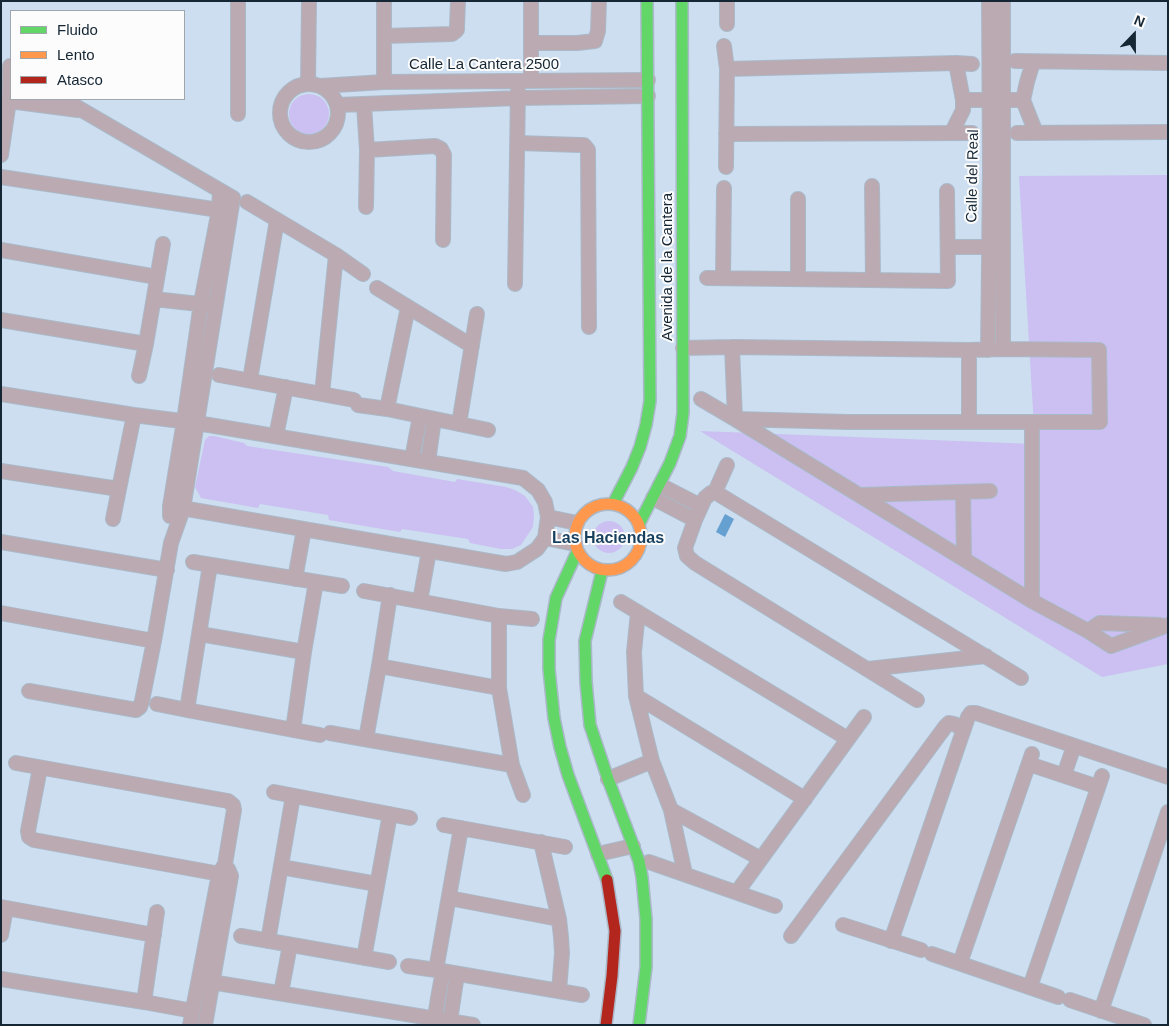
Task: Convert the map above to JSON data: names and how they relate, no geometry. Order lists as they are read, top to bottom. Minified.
{"streets":{"street":["Calle La Cantera 2500","Calle del Real","Avenida de la Cantera"]},"crossings":[["Calle La Cantera 2500","Avenida de la Cantera"]],"districts":["Las Haciendas"],"legend":["Fluido","Lento","Atasco"],"north":"top"}
